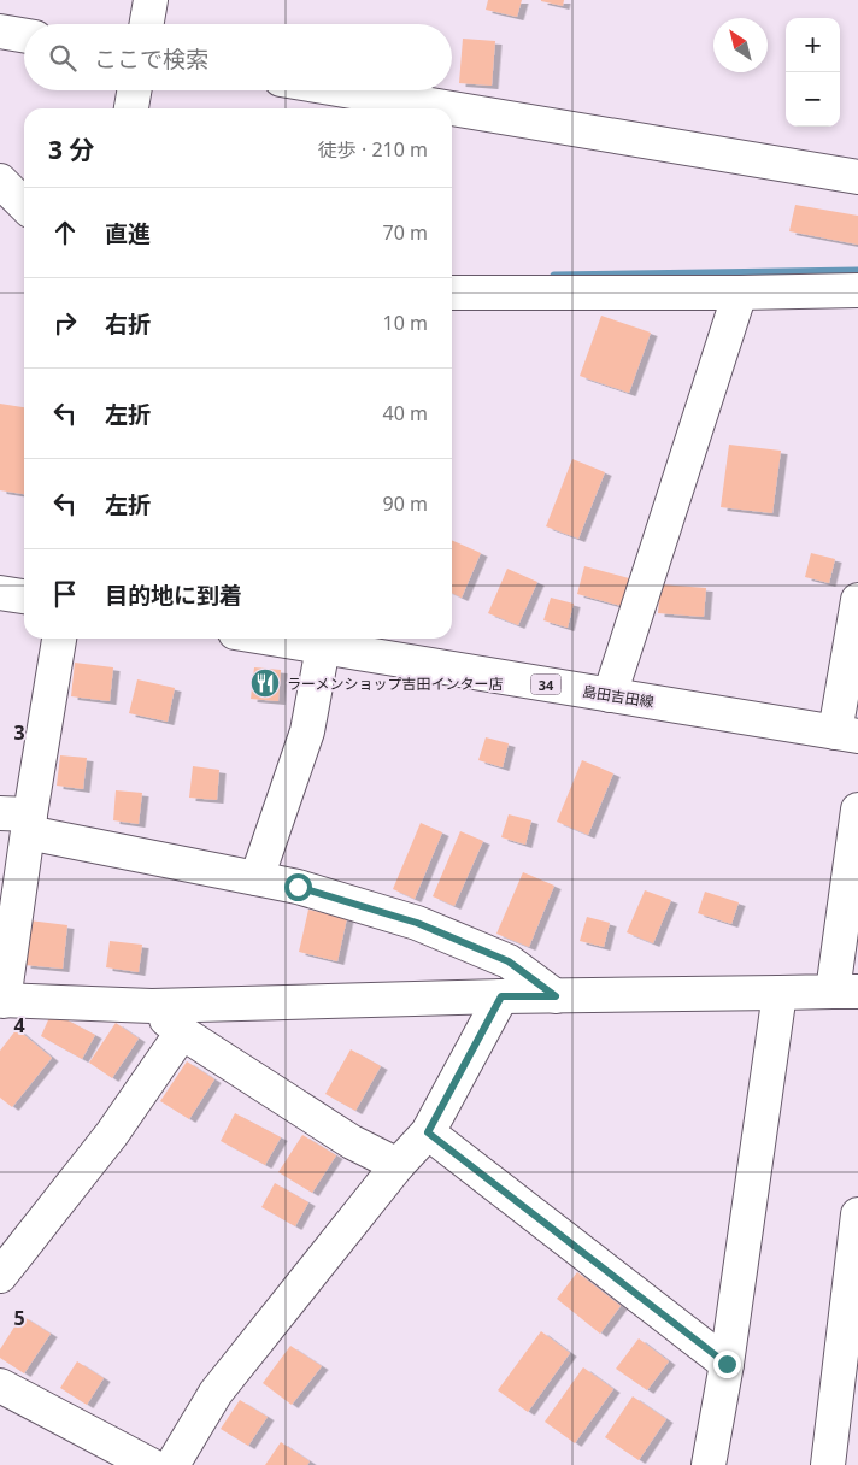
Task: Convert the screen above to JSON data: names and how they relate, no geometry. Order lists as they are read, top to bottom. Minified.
{"streets":{"main road":["34","島田吉田線"]},"places":{"restaurant":["ラーメンショップ吉田インター店"]},"north":"top left","page":{"map_buttons":["+","−"],"search":"ここで検索","heading":["3 分","徒歩 · 210 m"],"list":[["直進","70 m"],["右折","10 m"],["左折","40 m"],["左折","90 m"],"目的地に到着"]},"grid":{"rows":["3","4","5"]}}
